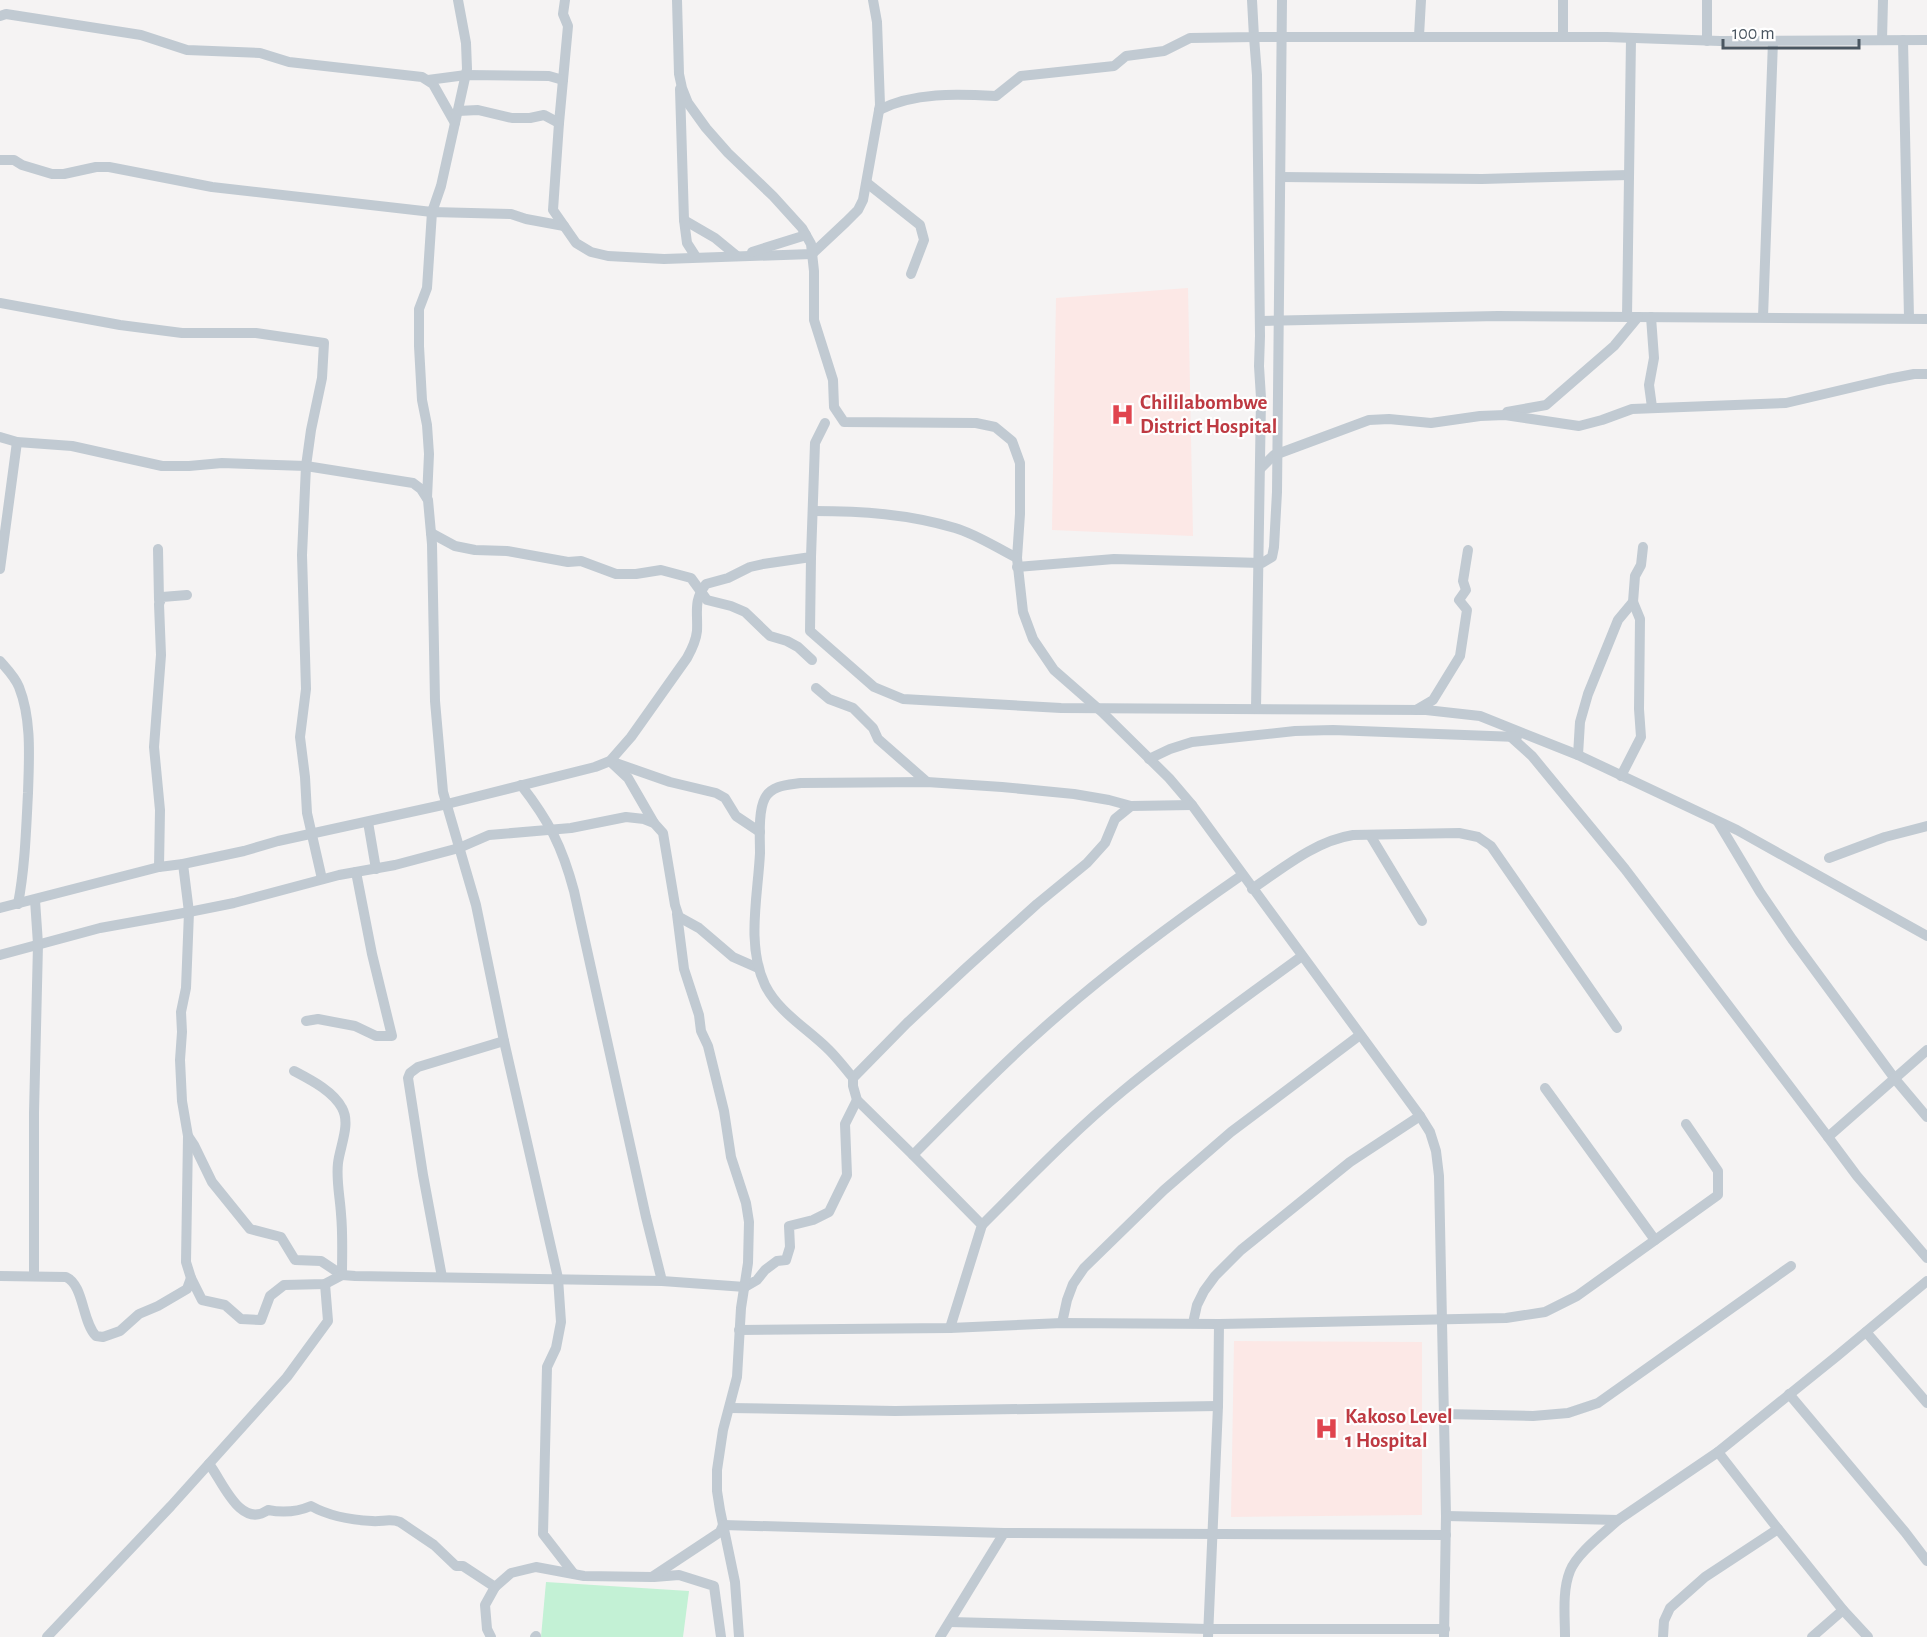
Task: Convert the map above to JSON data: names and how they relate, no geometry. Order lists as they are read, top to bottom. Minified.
{"places":{"hospital":["Chililabombwe District Hospital","Kakoso Level 1 Hospital"]},"scale_bar":"100 m"}
